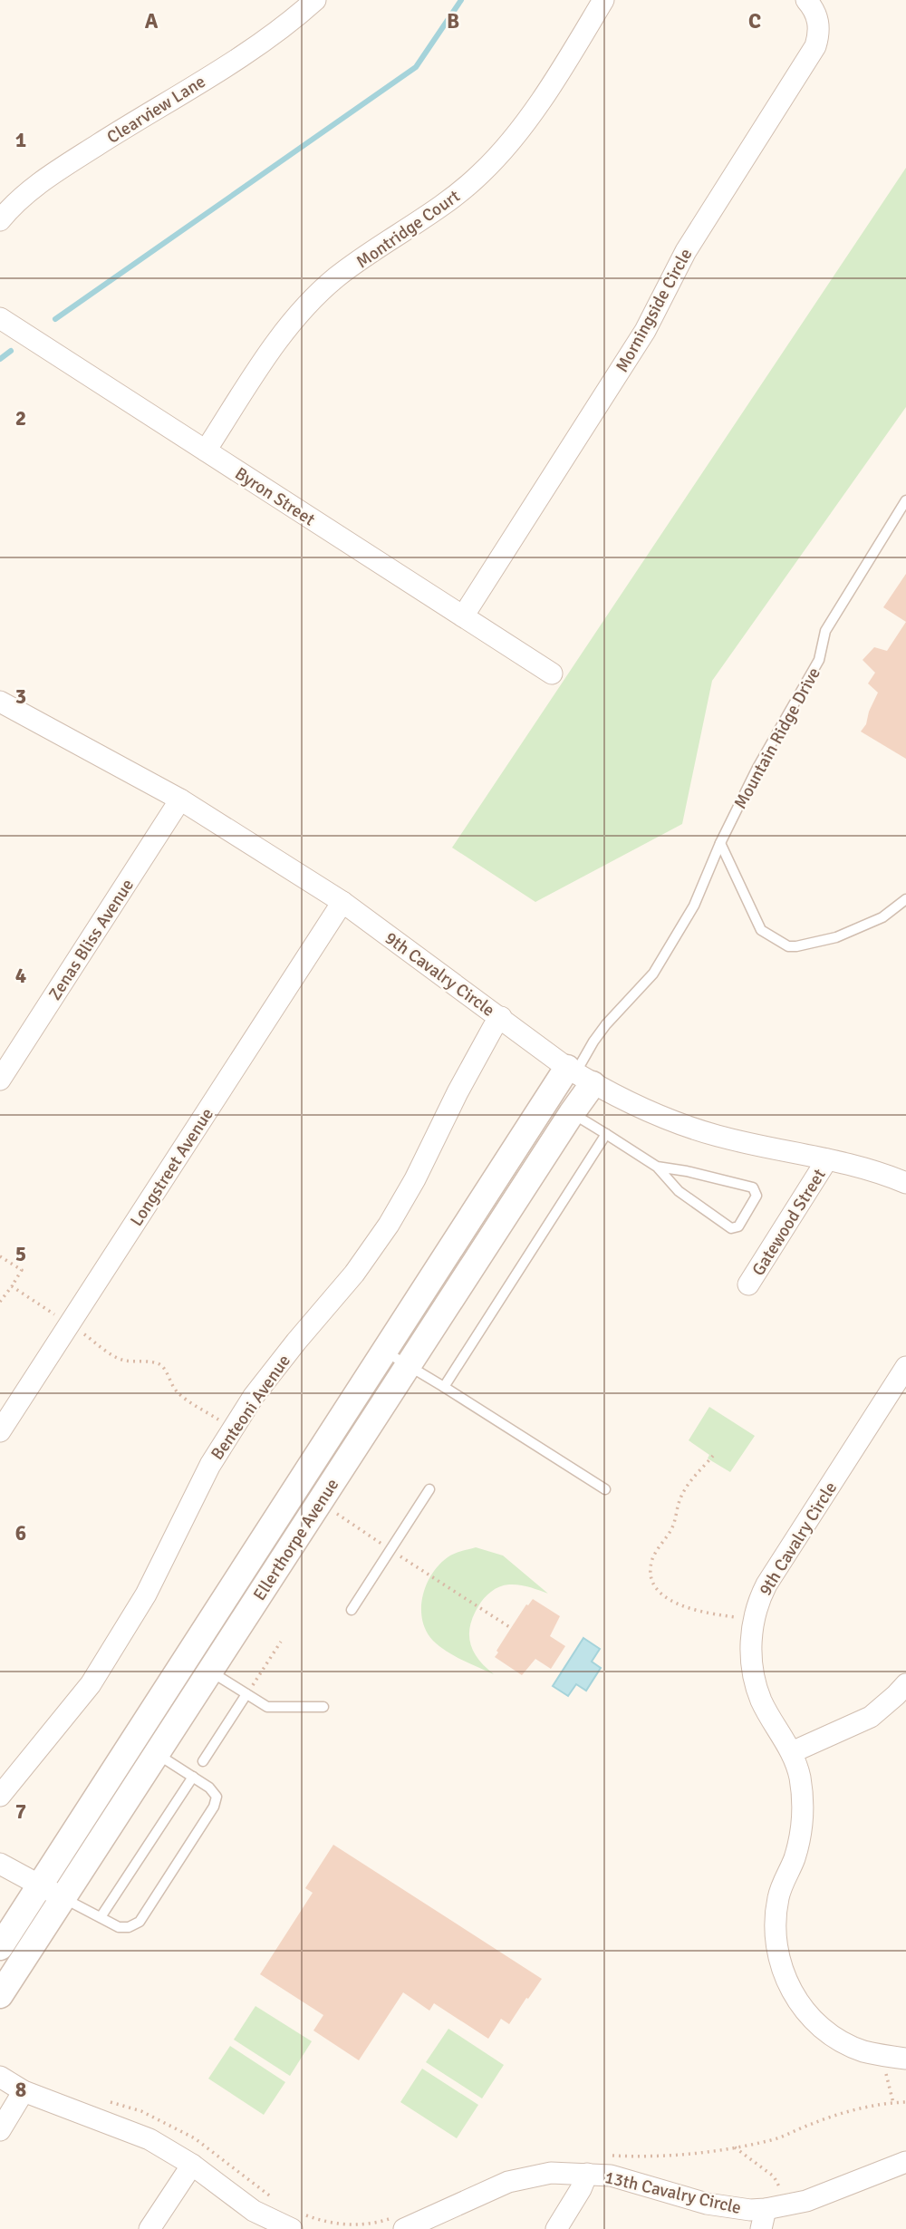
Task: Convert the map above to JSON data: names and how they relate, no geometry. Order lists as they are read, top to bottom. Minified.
{"streets":{"street":["Clearview Lane","Montridge Court","Morningside Circle","Byron Street","Zenas Bliss Avenue","9th Cavalry Circle","Longstreet Avenue","Gatewood Street","Benteoni Avenue","Ellerthorpe Avenue","13th Cavalry Circle"],"lane":["Mountain Ridge Drive"]},"crossings":[["Montridge Court","Byron Street"],["Morningside Circle","Byron Street"],["Mountain Ridge Drive","9th Cavalry Circle"],["Mountain Ridge Drive","Ellerthorpe Avenue"],["Zenas Bliss Avenue","9th Cavalry Circle"],["9th Cavalry Circle","Longstreet Avenue"],["9th Cavalry Circle","Gatewood Street"],["9th Cavalry Circle","Benteoni Avenue"],["9th Cavalry Circle","Ellerthorpe Avenue"]],"grid":{"columns":["A","B","C"],"rows":["1","2","3","4","5","6","7","8"]}}
